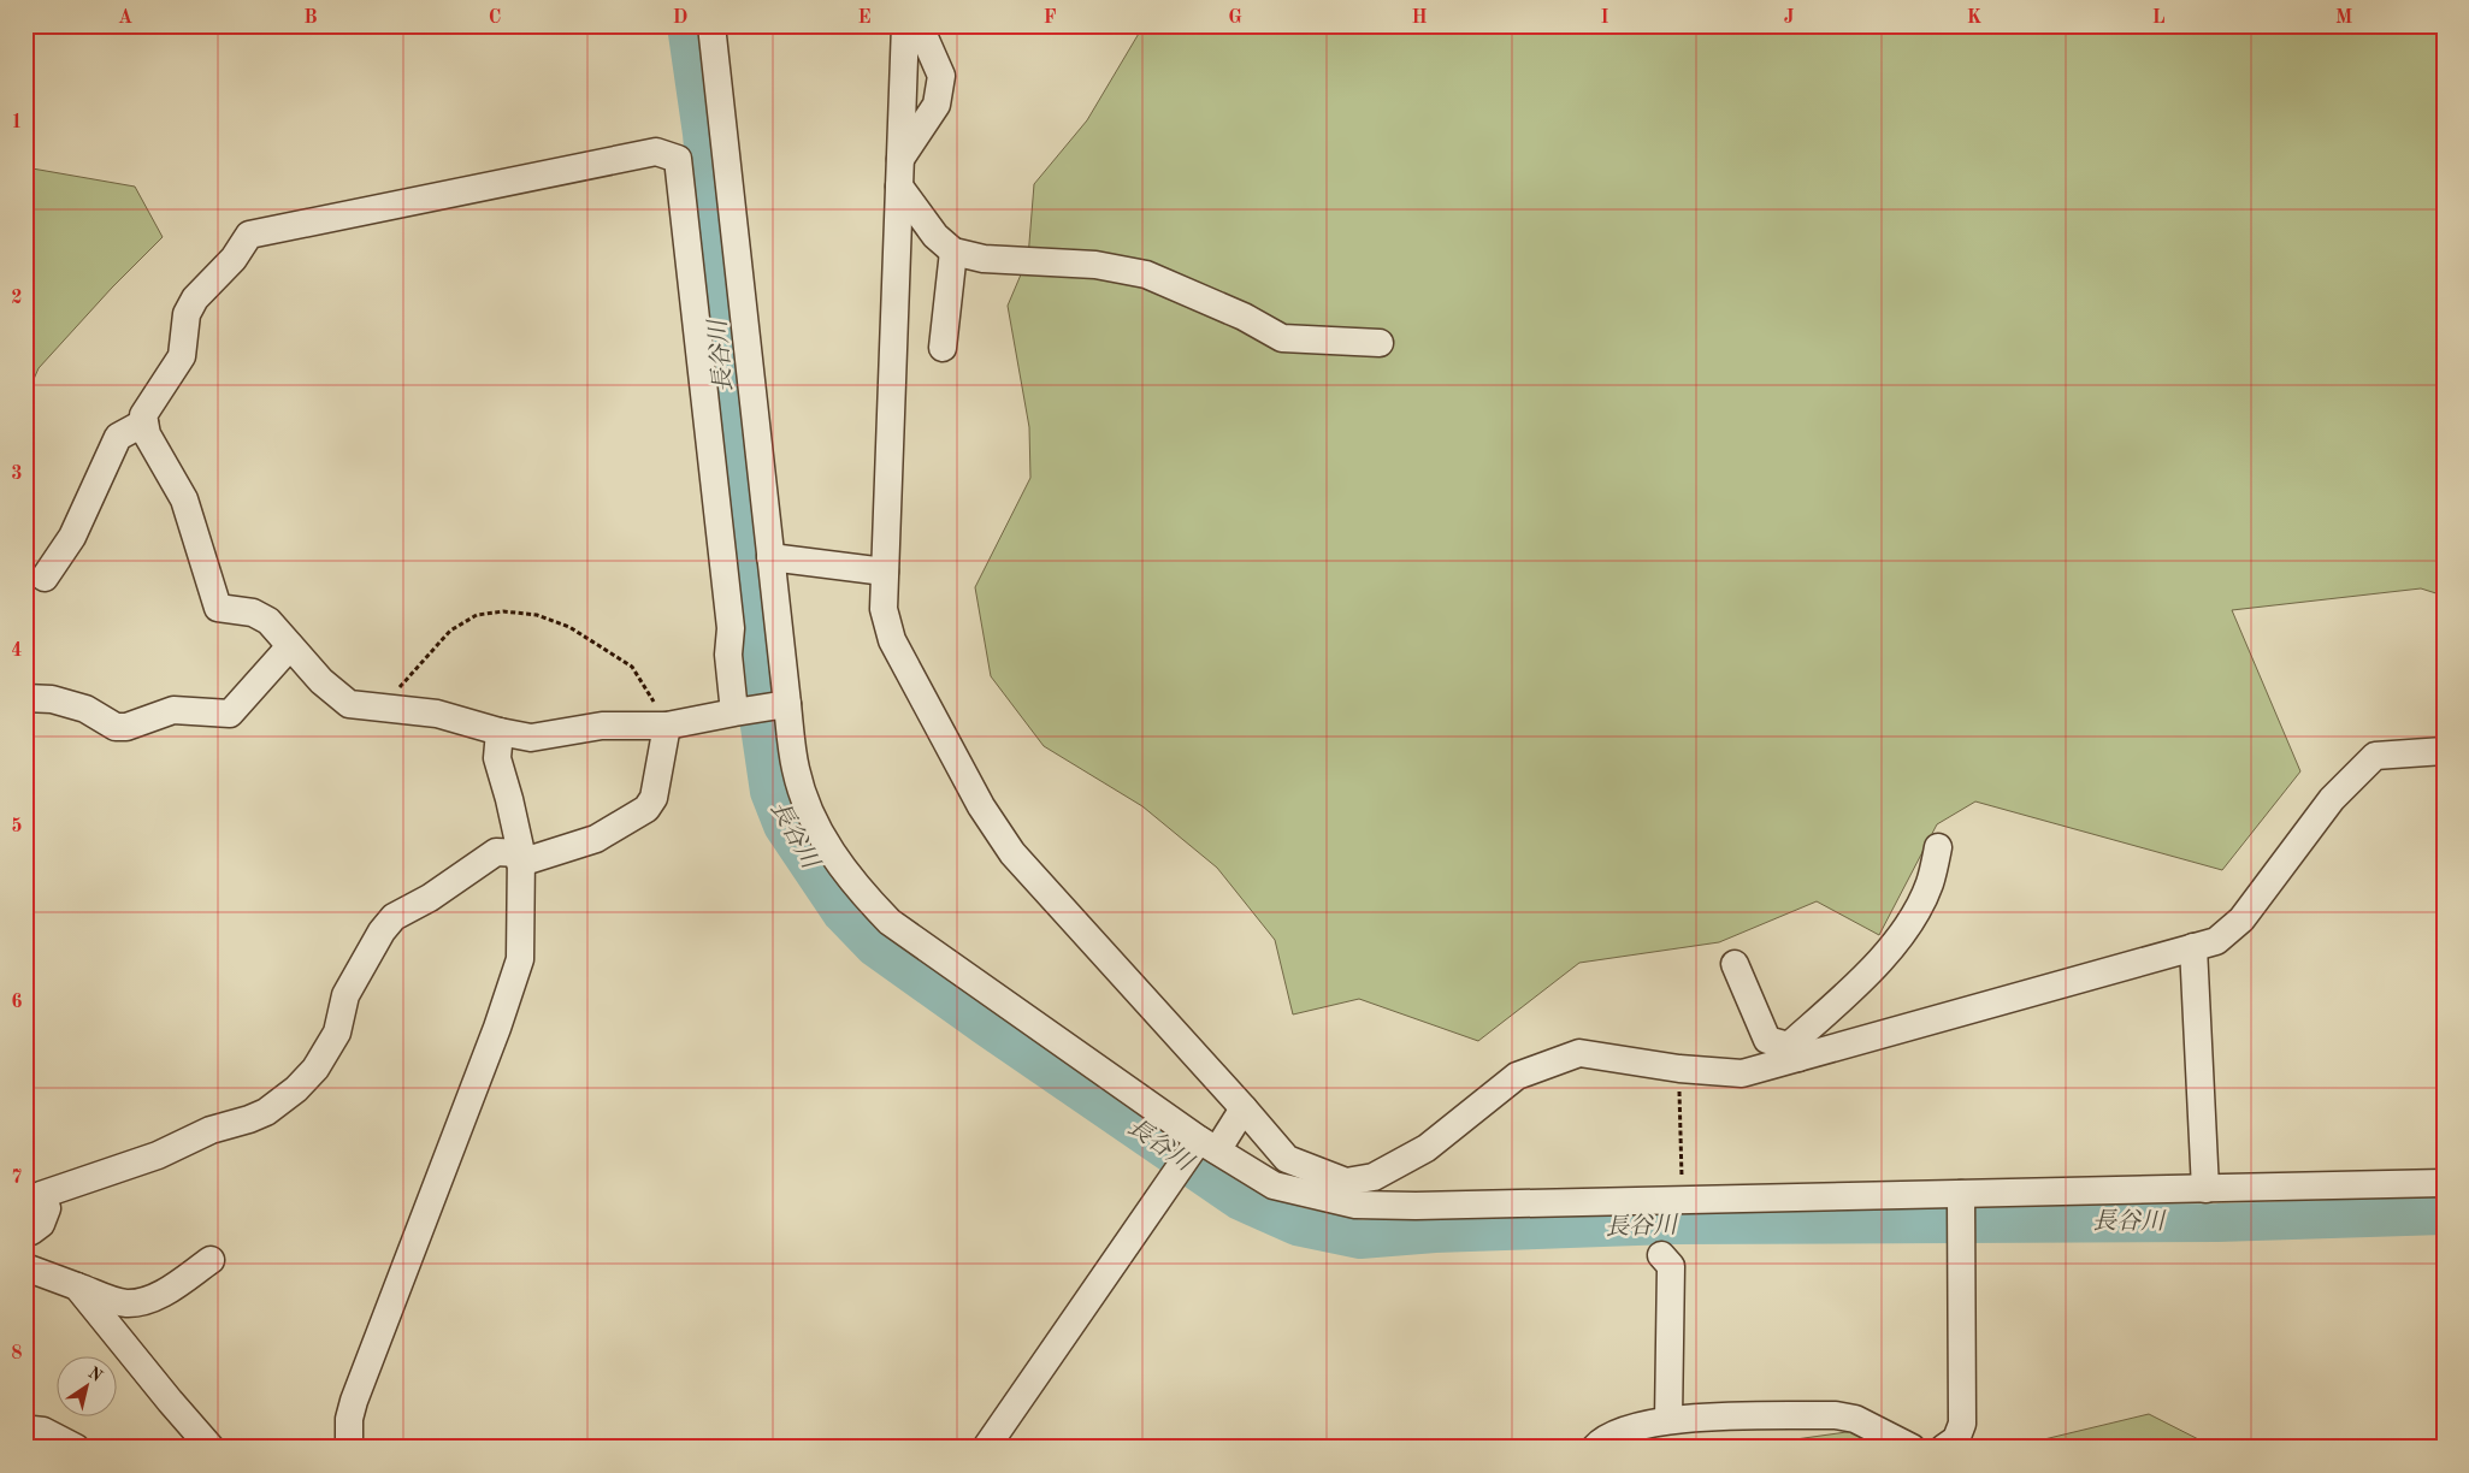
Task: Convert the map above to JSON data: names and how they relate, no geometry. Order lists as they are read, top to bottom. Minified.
{"water":["長谷川"],"north":"top right","grid":{"columns":["A","B","C","D","E","F","G","H","I","J","K","L","M"],"rows":["1","2","3","4","5","6","7","8"]}}
